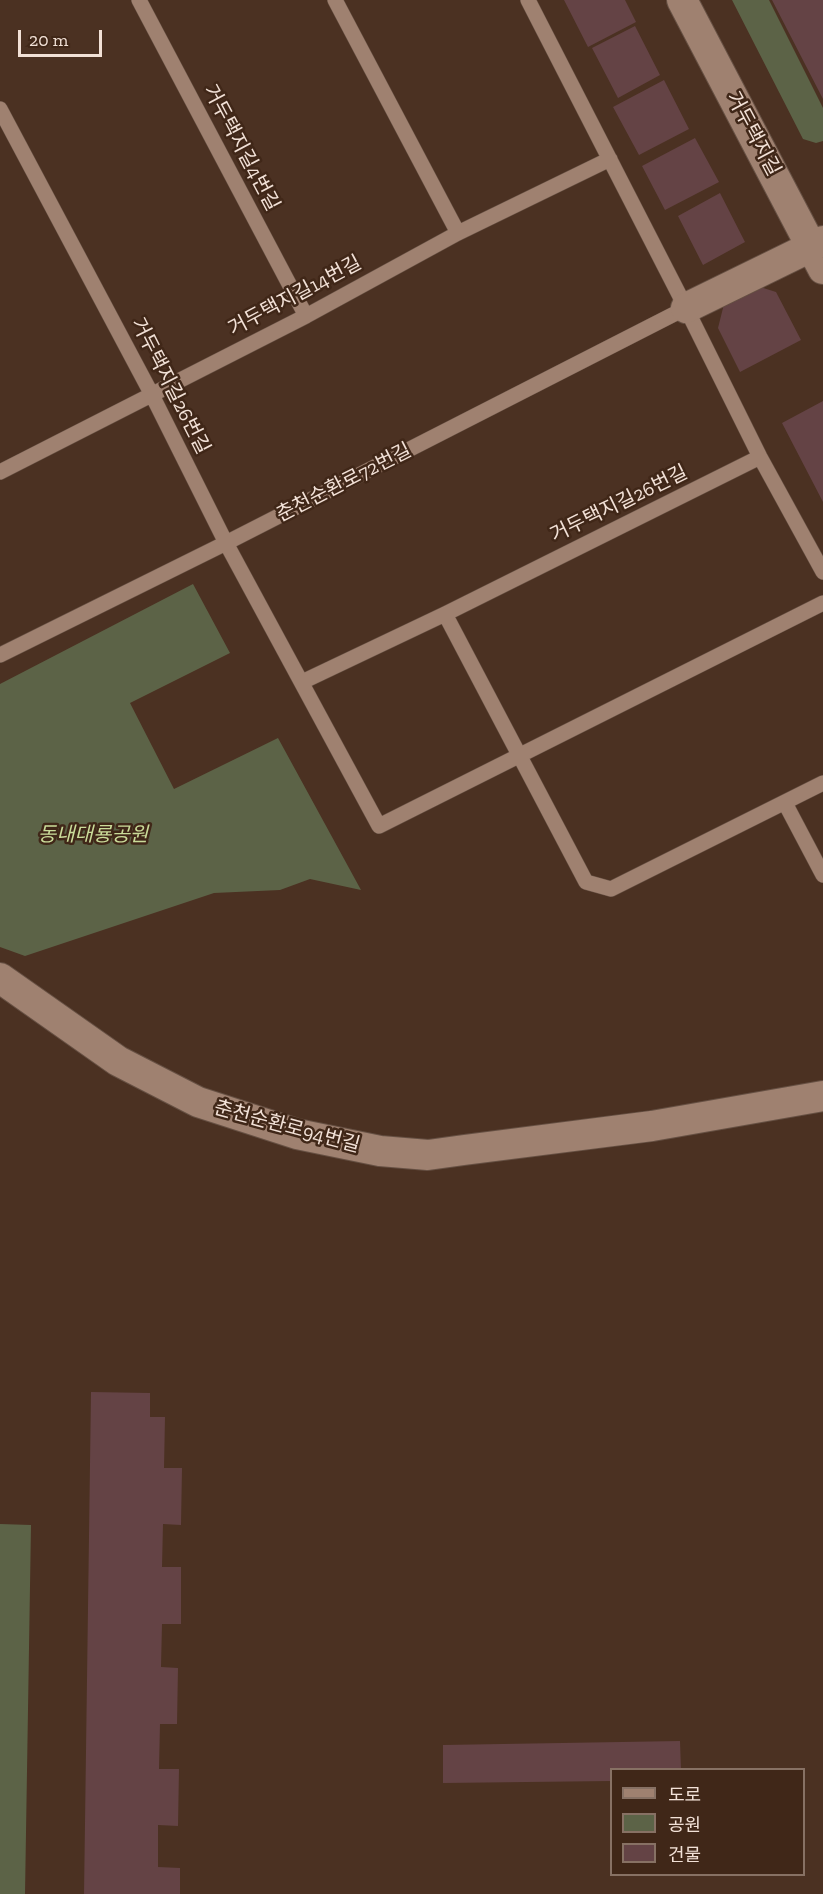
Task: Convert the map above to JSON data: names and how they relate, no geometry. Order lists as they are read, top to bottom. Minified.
{"streets":{"street":["거두택지길","춘천순환로72번길","춘천순환로94번길"],"lane":["거두택지길4번길","거두택지길14번길","거두택지길26번길"]},"crossings":[["거두택지길","춘천순환로72번길"],["거두택지길4번길","거두택지길14번길"],["거두택지길14번길","거두택지길26번길"],["거두택지길26번길","춘천순환로72번길"]],"parks":["동내대룡공원"],"legend":["도로","공원","건물"],"scale_bar":"20 m"}
